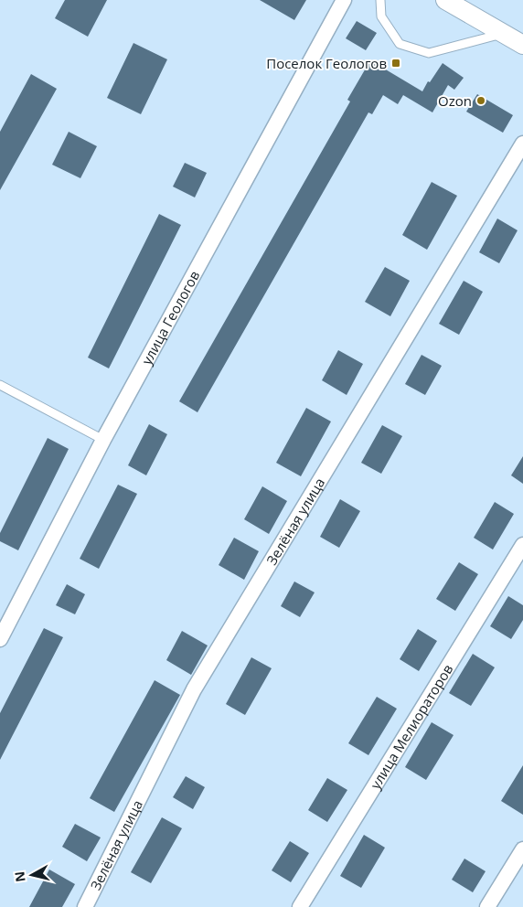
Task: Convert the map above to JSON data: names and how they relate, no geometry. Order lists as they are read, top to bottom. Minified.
{"streets":{"street":["улица Геологов","Зелёная улица","улица Мелиораторов"]},"places":{"transit":["Поселок Геологов"],"other":["Ozon"]},"north":"left"}
